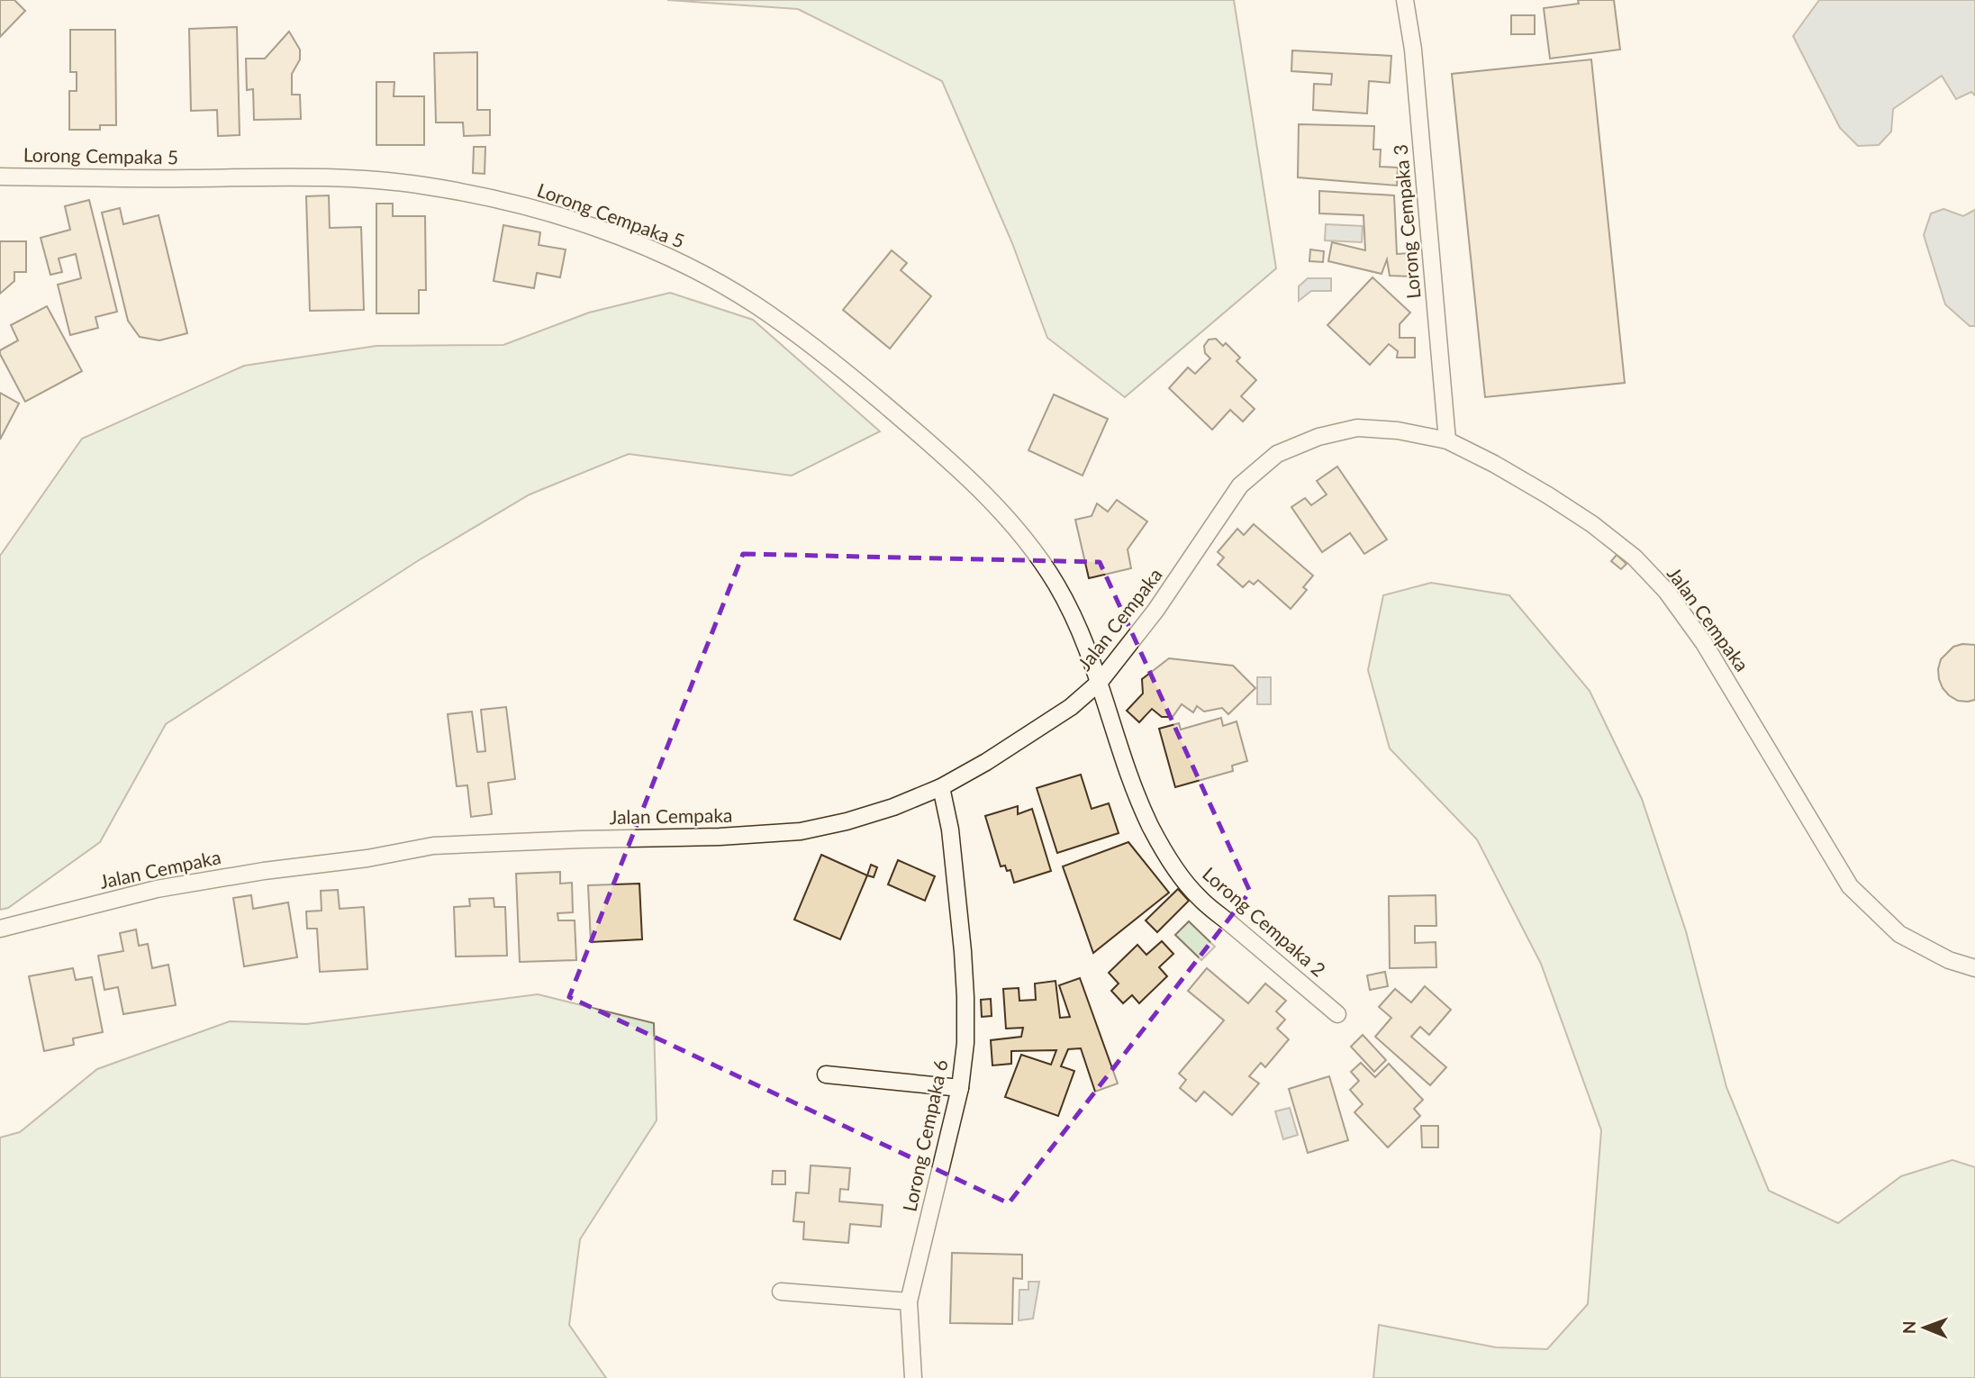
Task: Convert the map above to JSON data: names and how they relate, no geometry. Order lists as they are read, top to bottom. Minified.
{"streets":{"street":["Lorong Cempaka 5","Lorong Cempaka 3","Jalan Cempaka","Lorong Cempaka 2","Lorong Cempaka 6"]},"crossings":[["Lorong Cempaka 5","Jalan Cempaka"],["Lorong Cempaka 5","Lorong Cempaka 2"],["Lorong Cempaka 3","Jalan Cempaka"],["Jalan Cempaka","Lorong Cempaka 2"],["Jalan Cempaka","Lorong Cempaka 6"]],"north":"left"}
